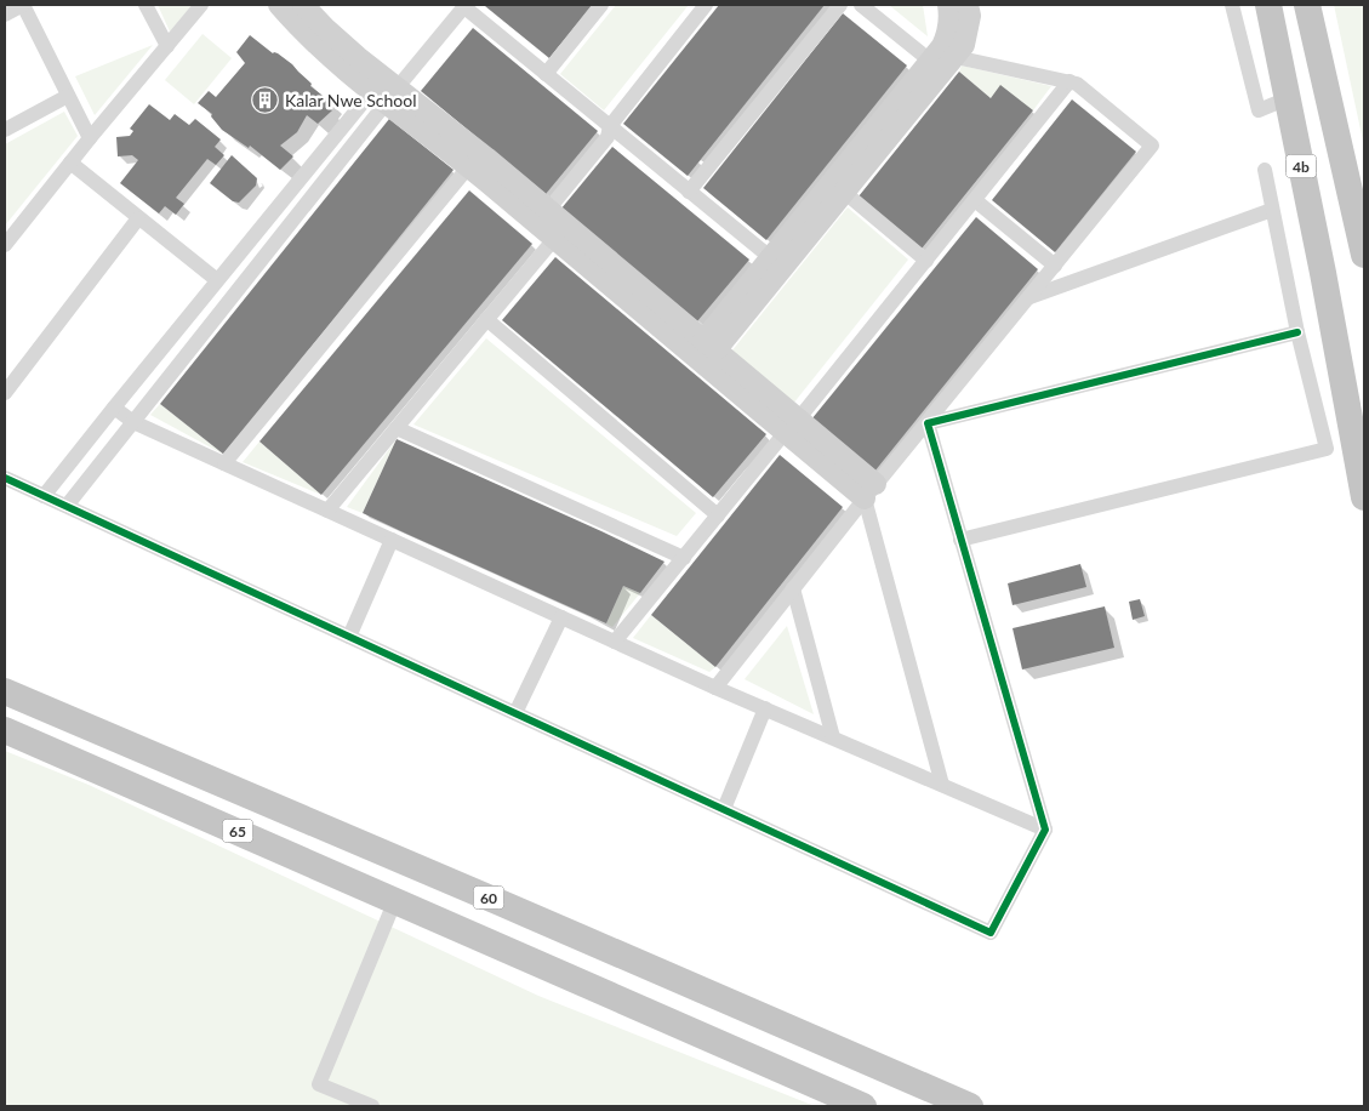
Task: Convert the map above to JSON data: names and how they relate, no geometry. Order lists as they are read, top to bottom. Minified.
{"streets":{"highway":["4b","65","60"]},"places":{"building":["Kalar Nwe School"]}}
